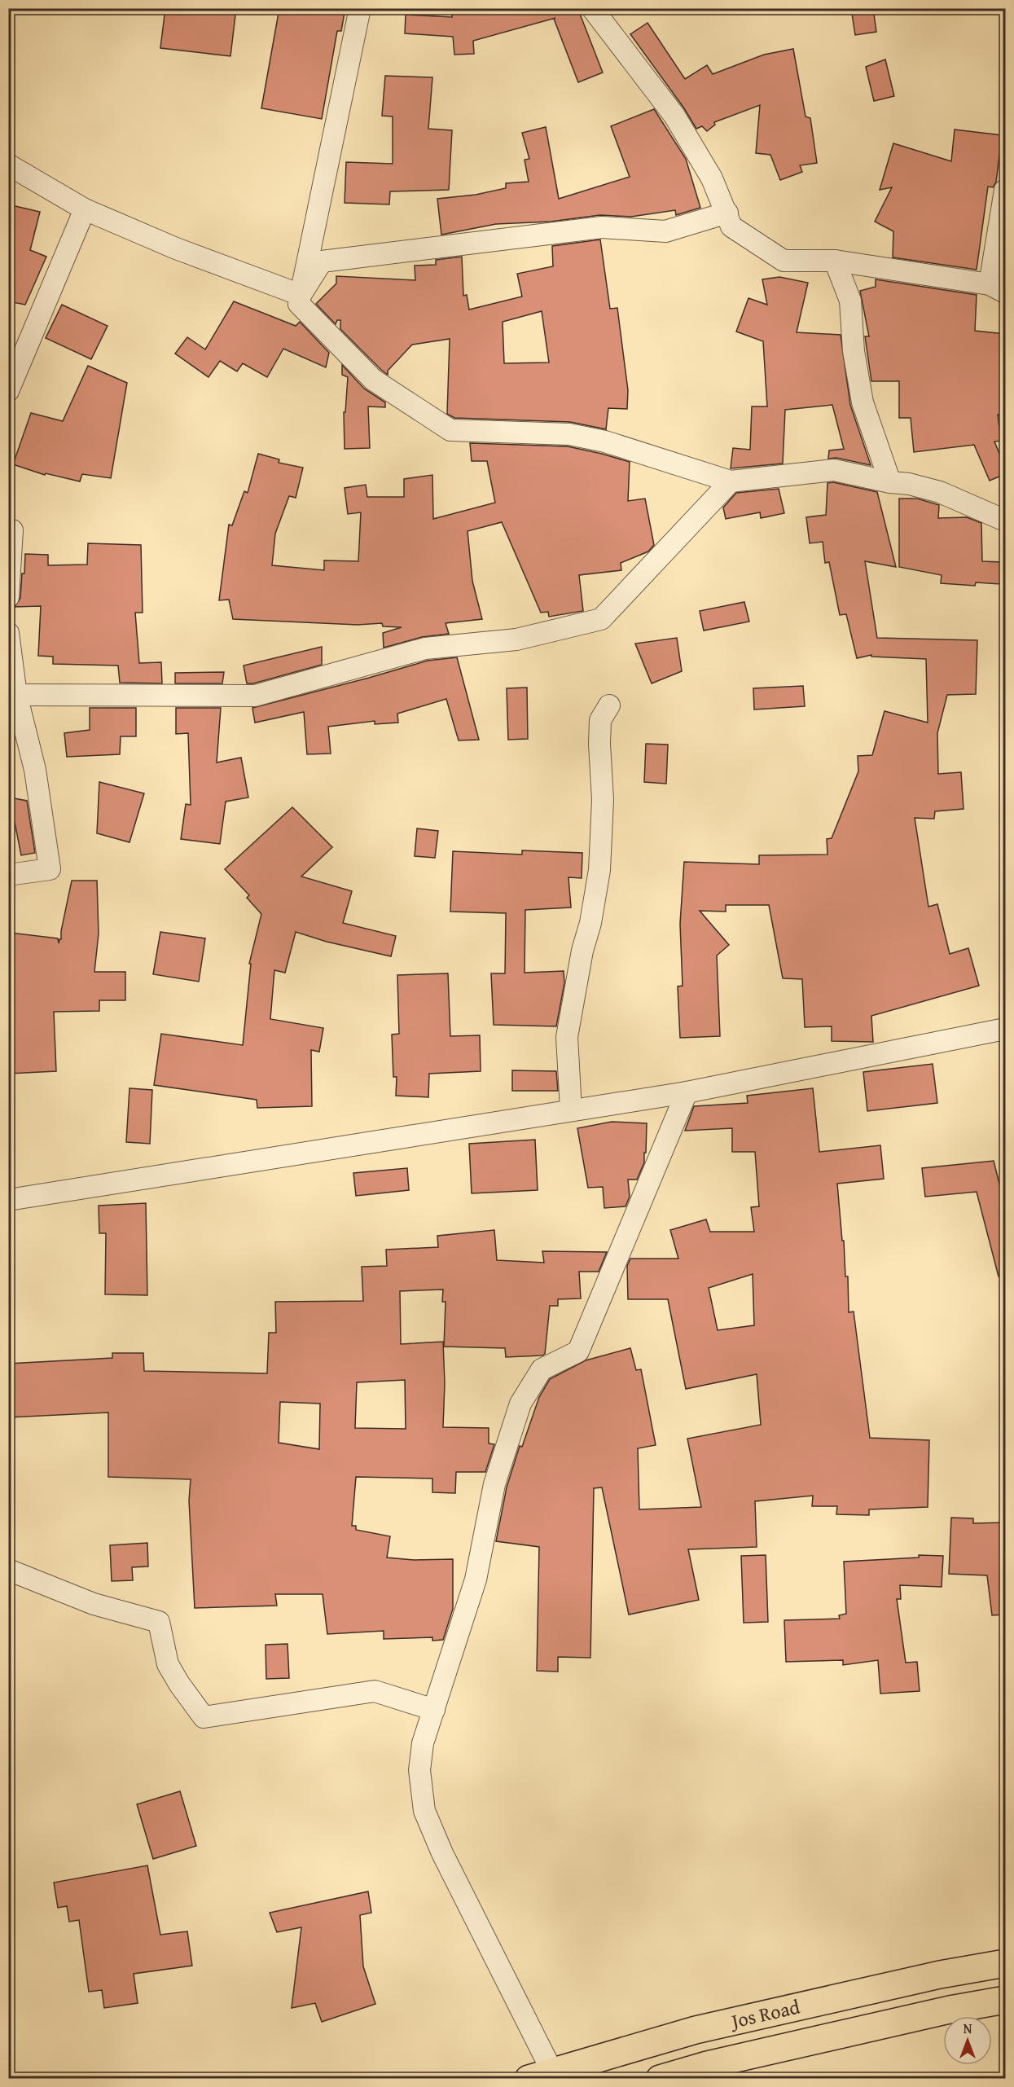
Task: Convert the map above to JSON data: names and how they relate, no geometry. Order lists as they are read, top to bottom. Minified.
{"streets":{"highway":["Jos Road"]},"north":"top"}
